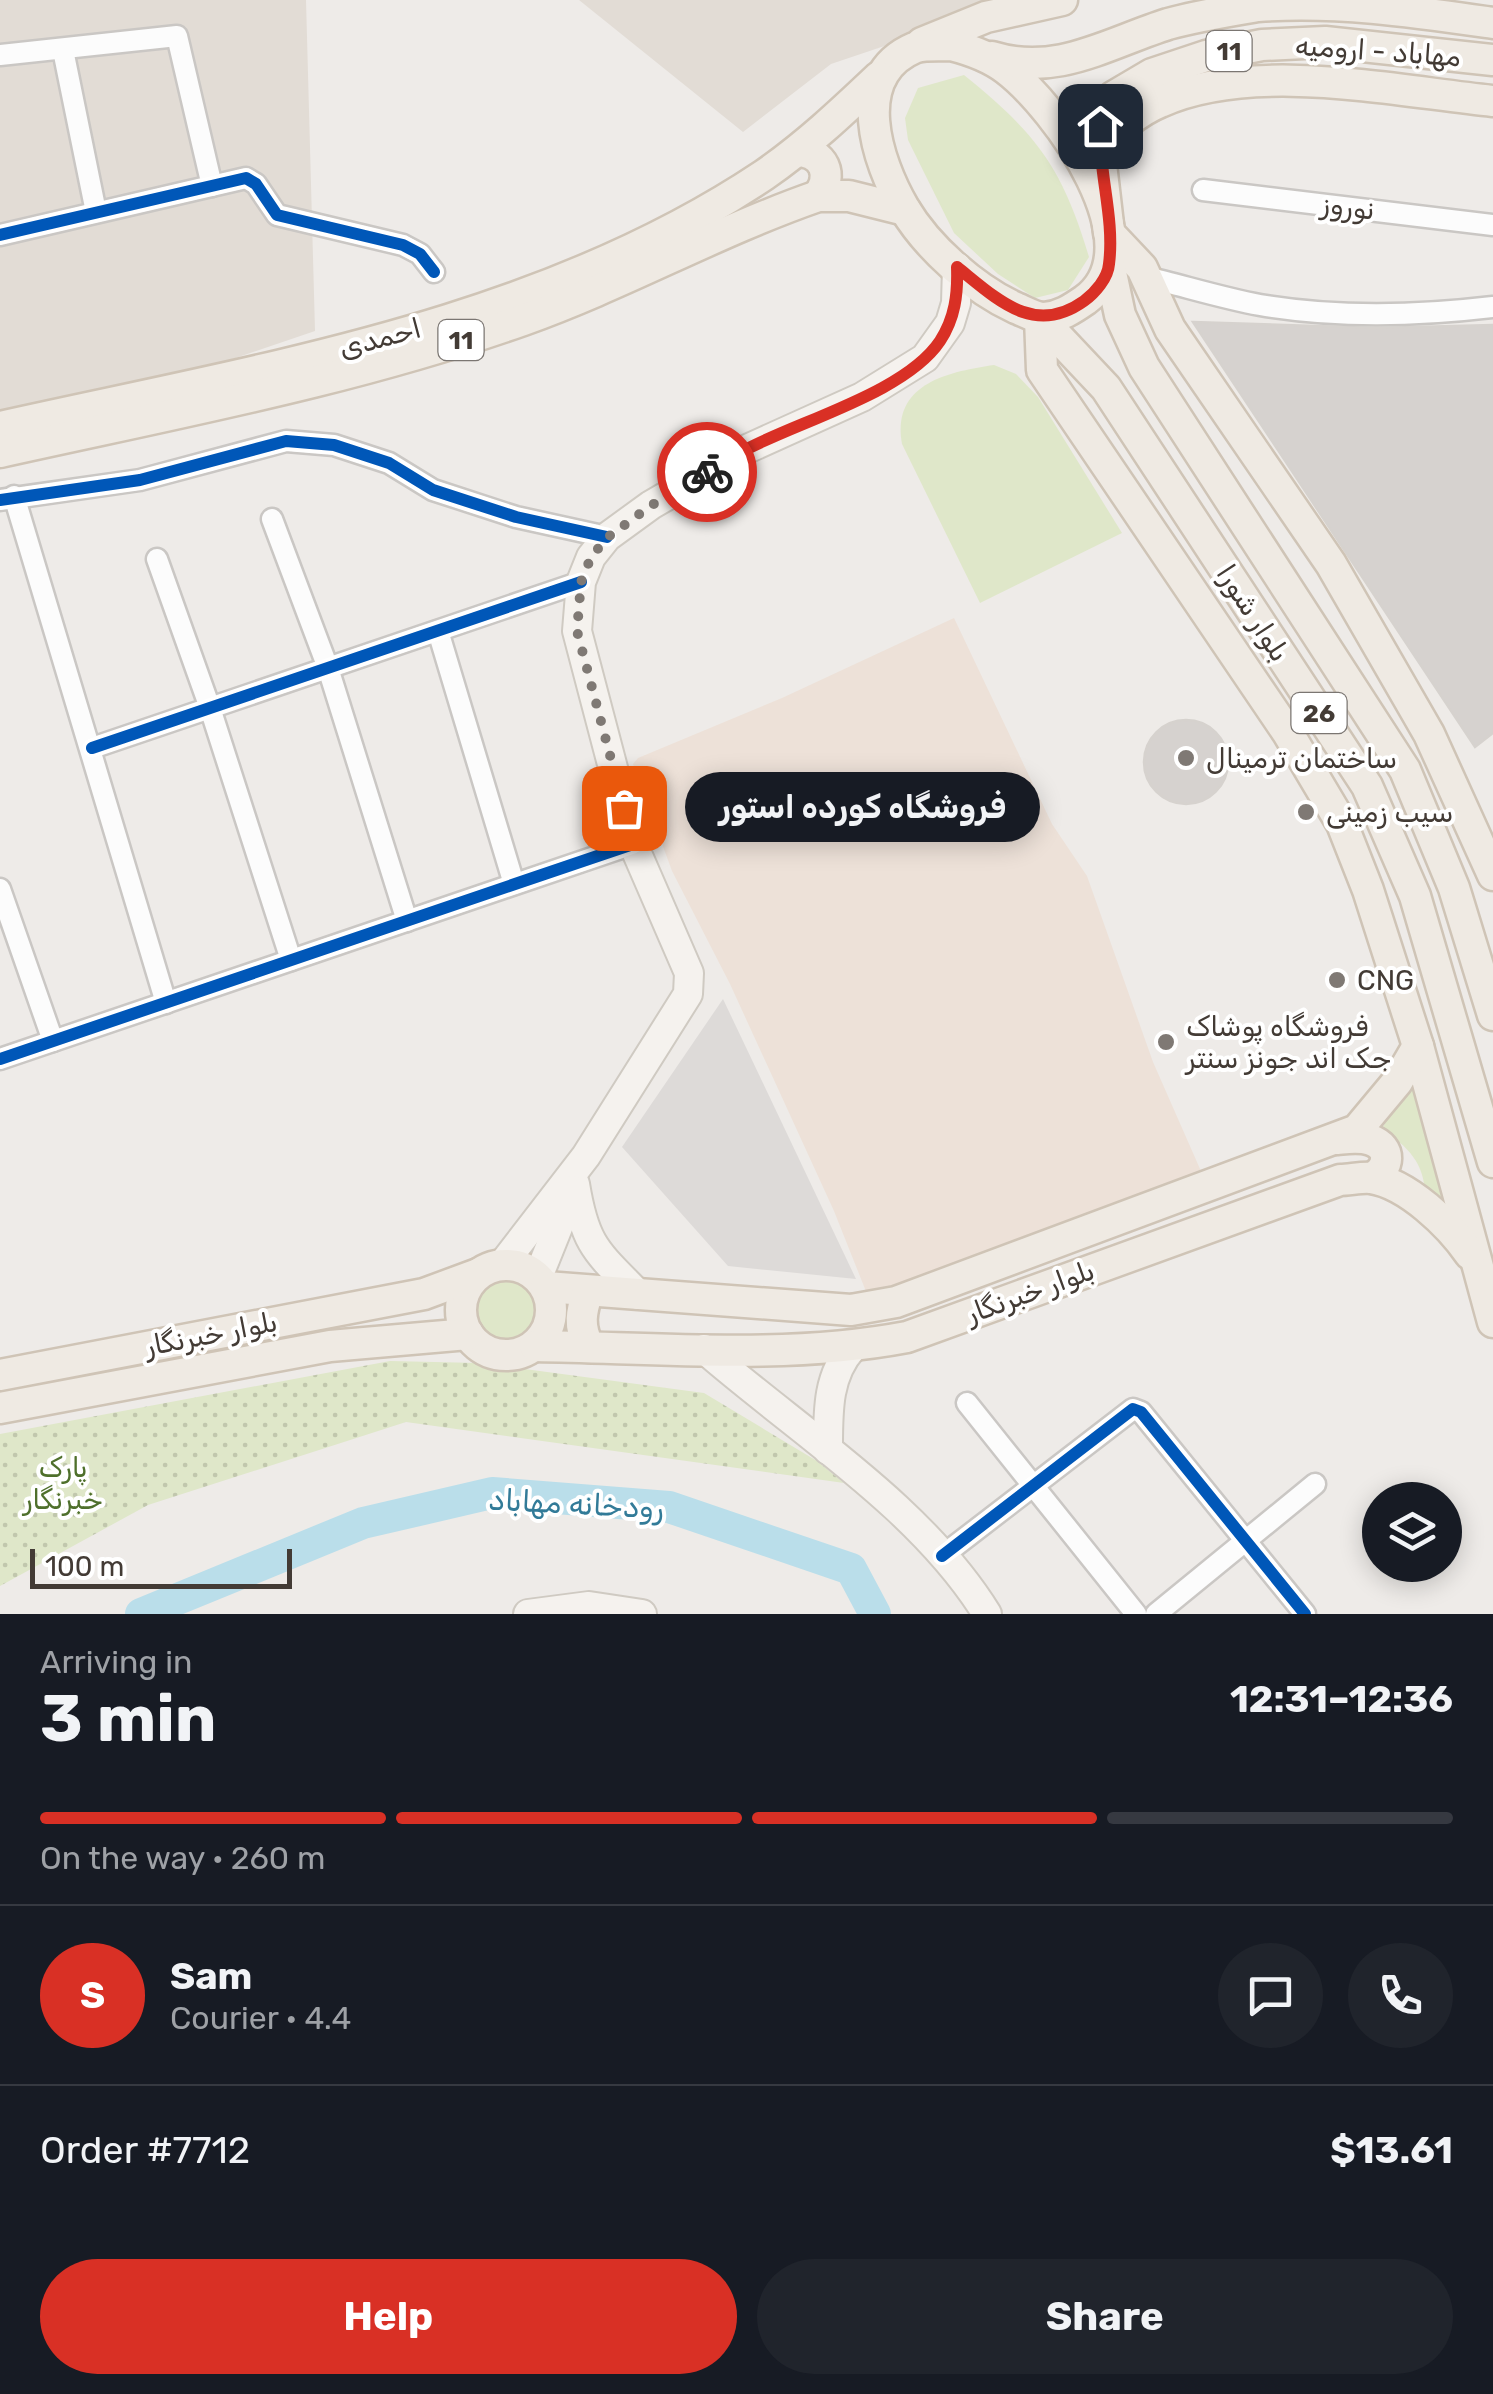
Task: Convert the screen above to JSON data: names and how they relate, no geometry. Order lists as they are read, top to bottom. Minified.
{"streets":{"main road":["11","مهاباد - ارومیه","احمدی","بلوار شورا","26","بلوار خبرنگار"],"street":["نوروز"]},"crossings":[["11","مهاباد - ارومیه"],["11","احمدی"],["11","بلوار شورا"],["مهاباد - ارومیه","احمدی"],["مهاباد - ارومیه","بلوار شورا"],["احمدی","بلوار شورا"]],"water":["رودخانه مهاباد"],"parks":["پارک خبرنگار"],"places":["ساختمان ترمینال","فروشگاه کورده استور","سیب زمینی","CNG","فروشگاه پوشاک جک اند جونز سنتر"],"scale_bar":"100 m","page":{"bubble":"فروشگاه کورده استور","scale":"100 m","heading":["3 min","Arriving in","12:31–12:36"],"panel":["Sam","Courier · 4.4","Order #7712","$13.61"],"bar":"On the way · 260 m","round":"S","buttons":["Help","Share"]}}
